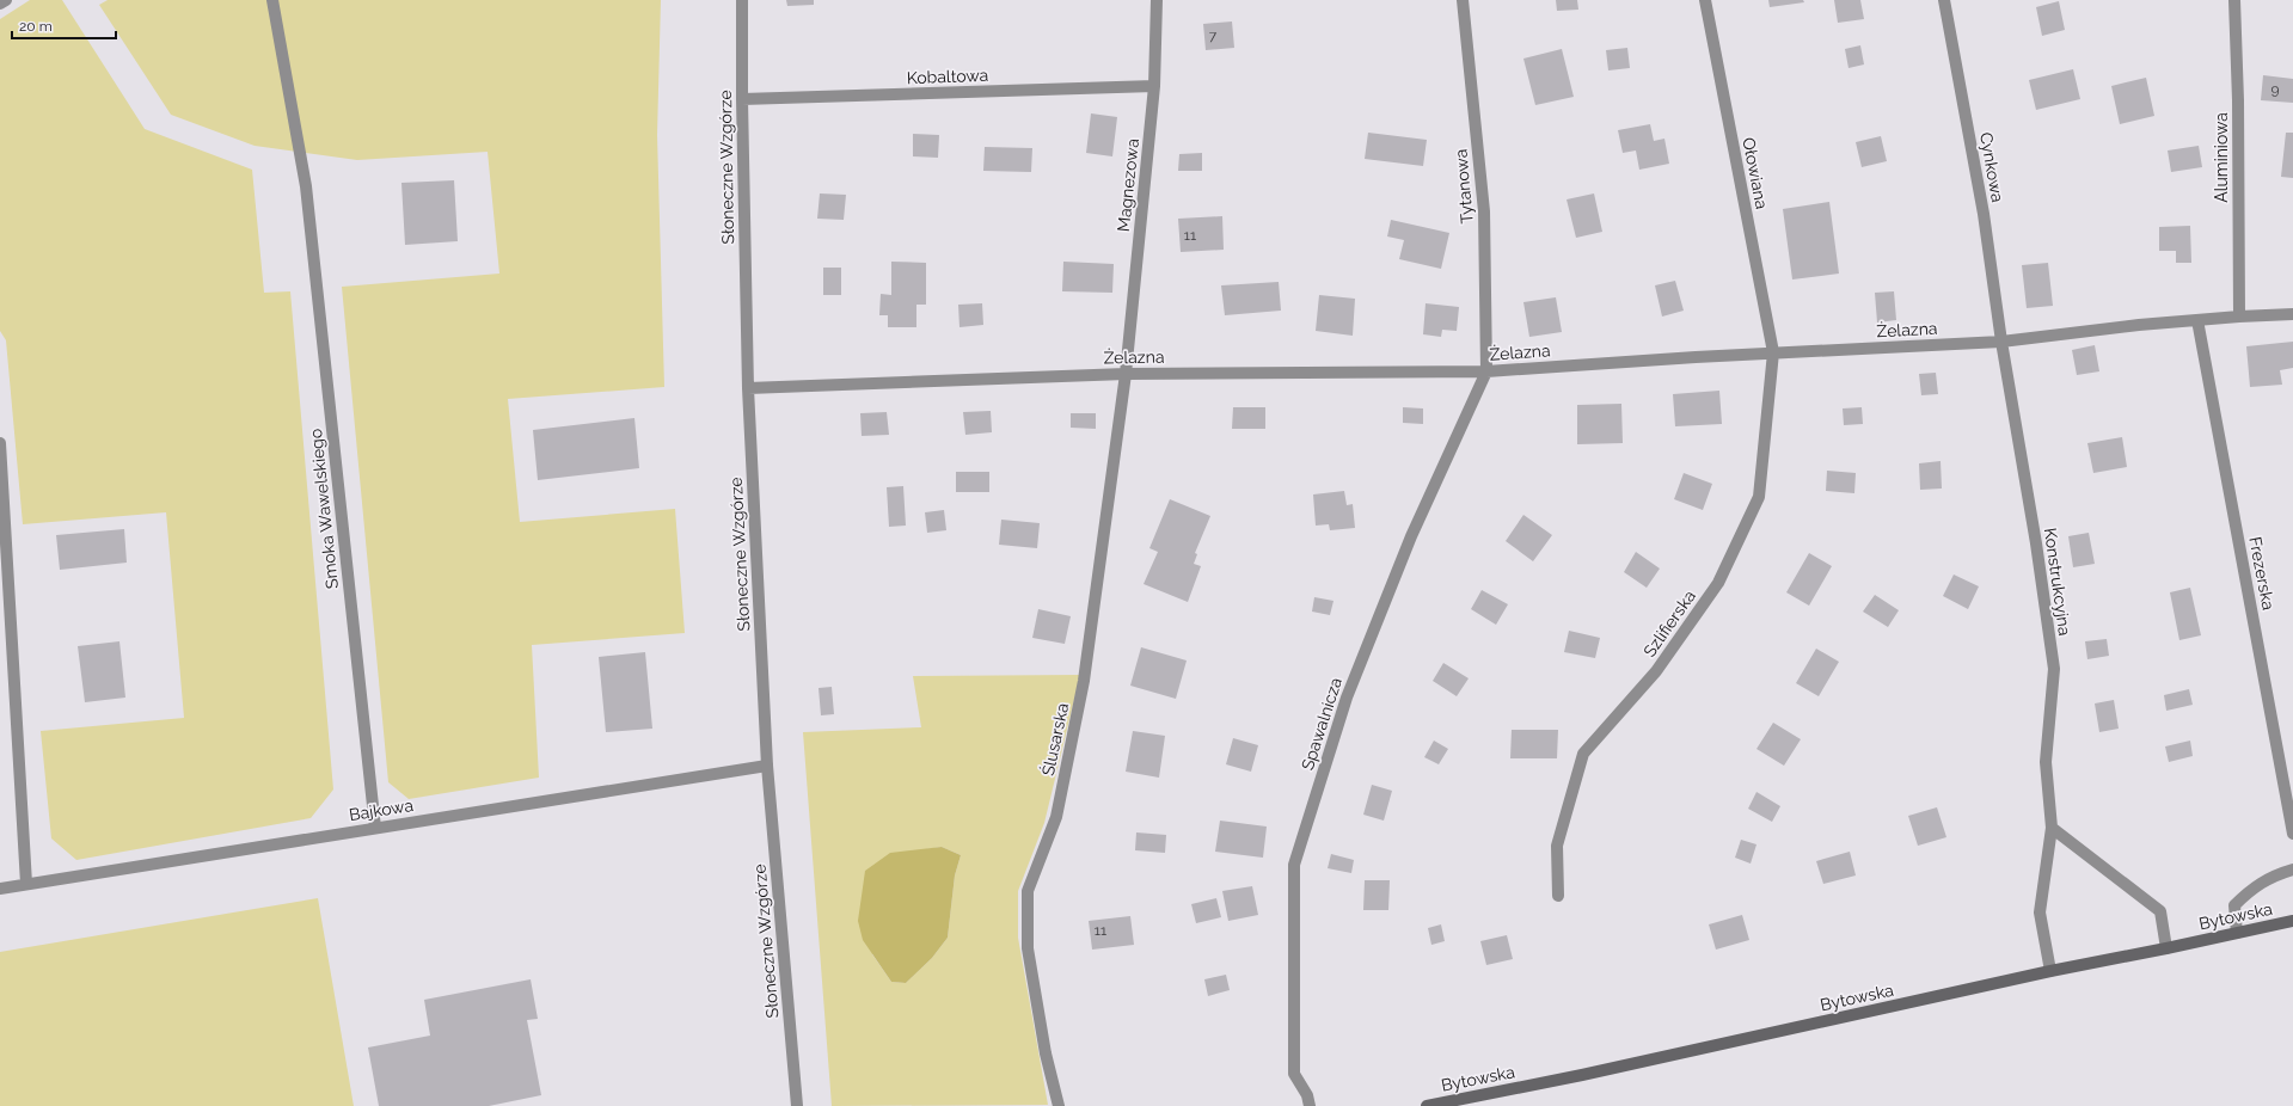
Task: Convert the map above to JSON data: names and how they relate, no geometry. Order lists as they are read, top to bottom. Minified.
{"streets":{"main road":["Bytowska"],"street":["Kobaltowa","Aluminiowa","Słoneczne Wzgórze","Cynkowa","Ołowiana","Magnezowa","Tytanowa","Żelazna","Smoka Wawelskiego","Frezerska","Konstrukcyjna","Szlifierska","Spawalnicza","Ślusarska","Bajkowa"]},"crossings":[["Kobaltowa","Słoneczne Wzgórze"],["Kobaltowa","Magnezowa"],["Aluminiowa","Żelazna"],["Słoneczne Wzgórze","Żelazna"],["Słoneczne Wzgórze","Bajkowa"],["Cynkowa","Żelazna"],["Cynkowa","Konstrukcyjna"],["Ołowiana","Żelazna"],["Ołowiana","Szlifierska"],["Magnezowa","Żelazna"],["Magnezowa","Ślusarska"],["Tytanowa","Żelazna"],["Tytanowa","Spawalnicza"],["Żelazna","Frezerska"],["Żelazna","Konstrukcyjna"],["Żelazna","Szlifierska"],["Żelazna","Spawalnicza"],["Żelazna","Ślusarska"],["Smoka Wawelskiego","Bajkowa"],["Konstrukcyjna","Bytowska"]],"house_numbers":["7","9","11","11"],"scale_bar":"20 m"}
